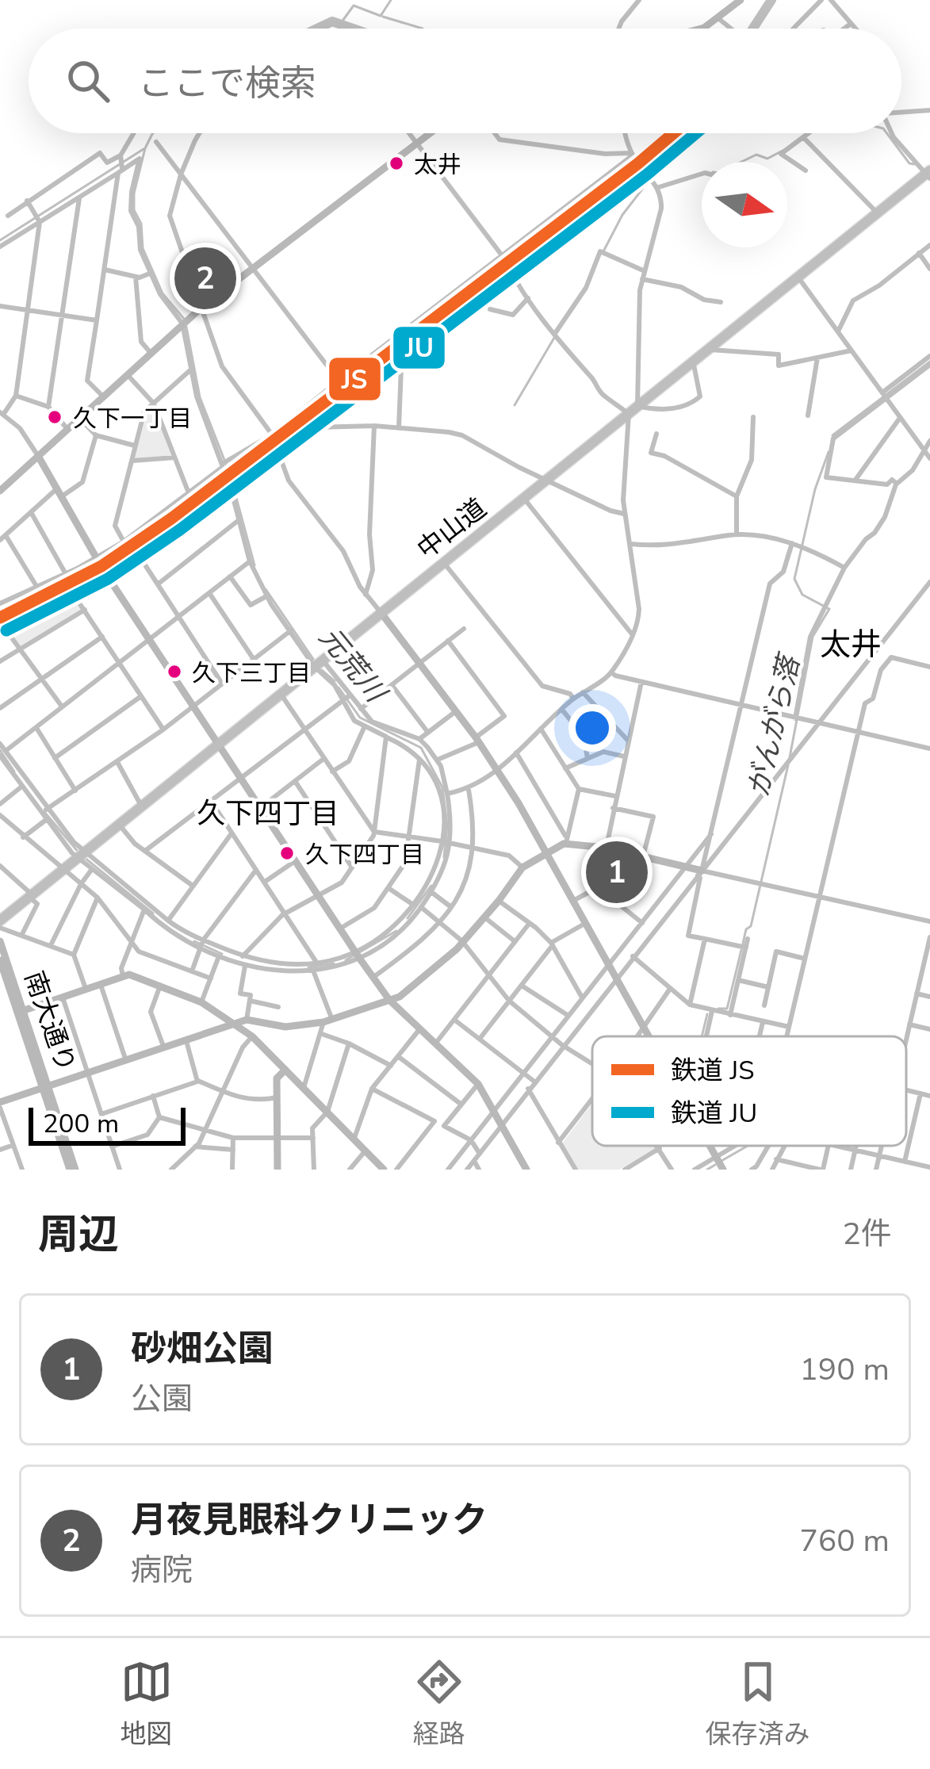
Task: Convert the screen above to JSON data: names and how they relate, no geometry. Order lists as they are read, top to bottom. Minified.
{"streets":{"highway":["中山道"],"street":["南大通り"]},"districts":["太井","久下四丁目"],"water":["元荒川","がんがら落"],"places":["太井","久下一丁目","久下三丁目","久下四丁目"],"lines":["rail line JS","rail line JU"],"legend":["鉄道 JS","鉄道 JU"],"scale_bar":"200 m","north":"right","page":{"search":"ここで検索","pins":["2","1"],"scale":"200 m","heading":["周辺","2件"],"list":[{"mark":"1","name":"砂畑公園","note":"公園","value":"190 m"},{"mark":"2","name":"月夜見眼科クリニック","note":"病院","value":"760 m"}],"nav":["地図","経路","保存済み"]}}
